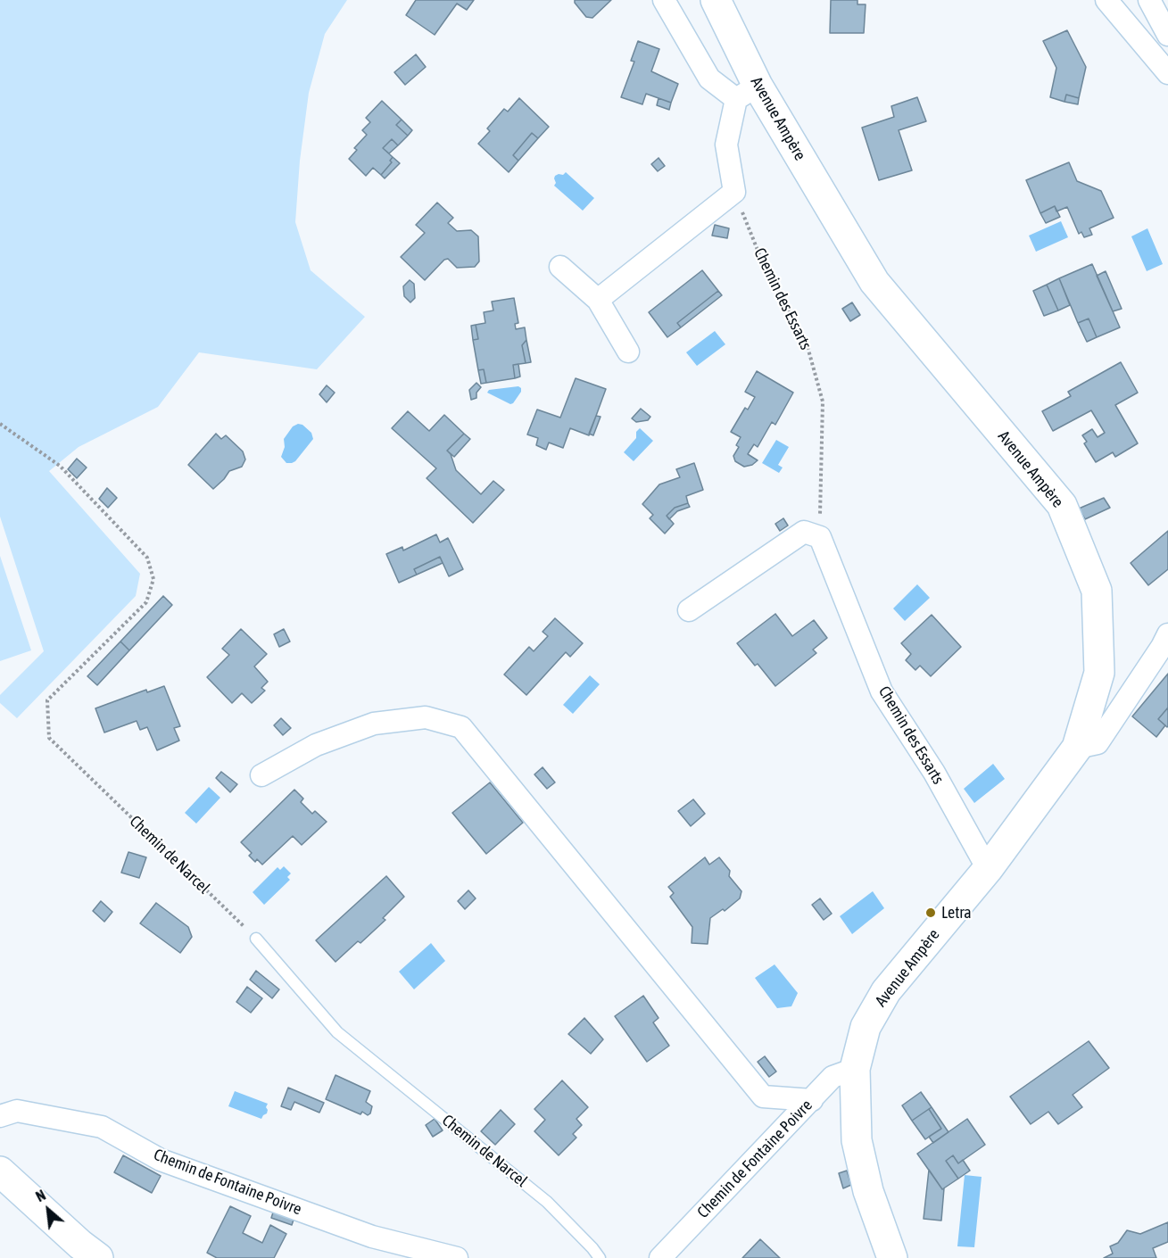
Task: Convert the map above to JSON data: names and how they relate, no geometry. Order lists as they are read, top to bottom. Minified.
{"streets":{"main road":["Avenue Ampère"],"street":["Chemin des Essarts","Chemin de Fontaine Poivre"],"lane":["Chemin de Narcel"]},"crossings":[["Avenue Ampère","Chemin des Essarts"],["Avenue Ampère","Chemin de Fontaine Poivre"]],"places":["Letra"],"north":"top left"}
